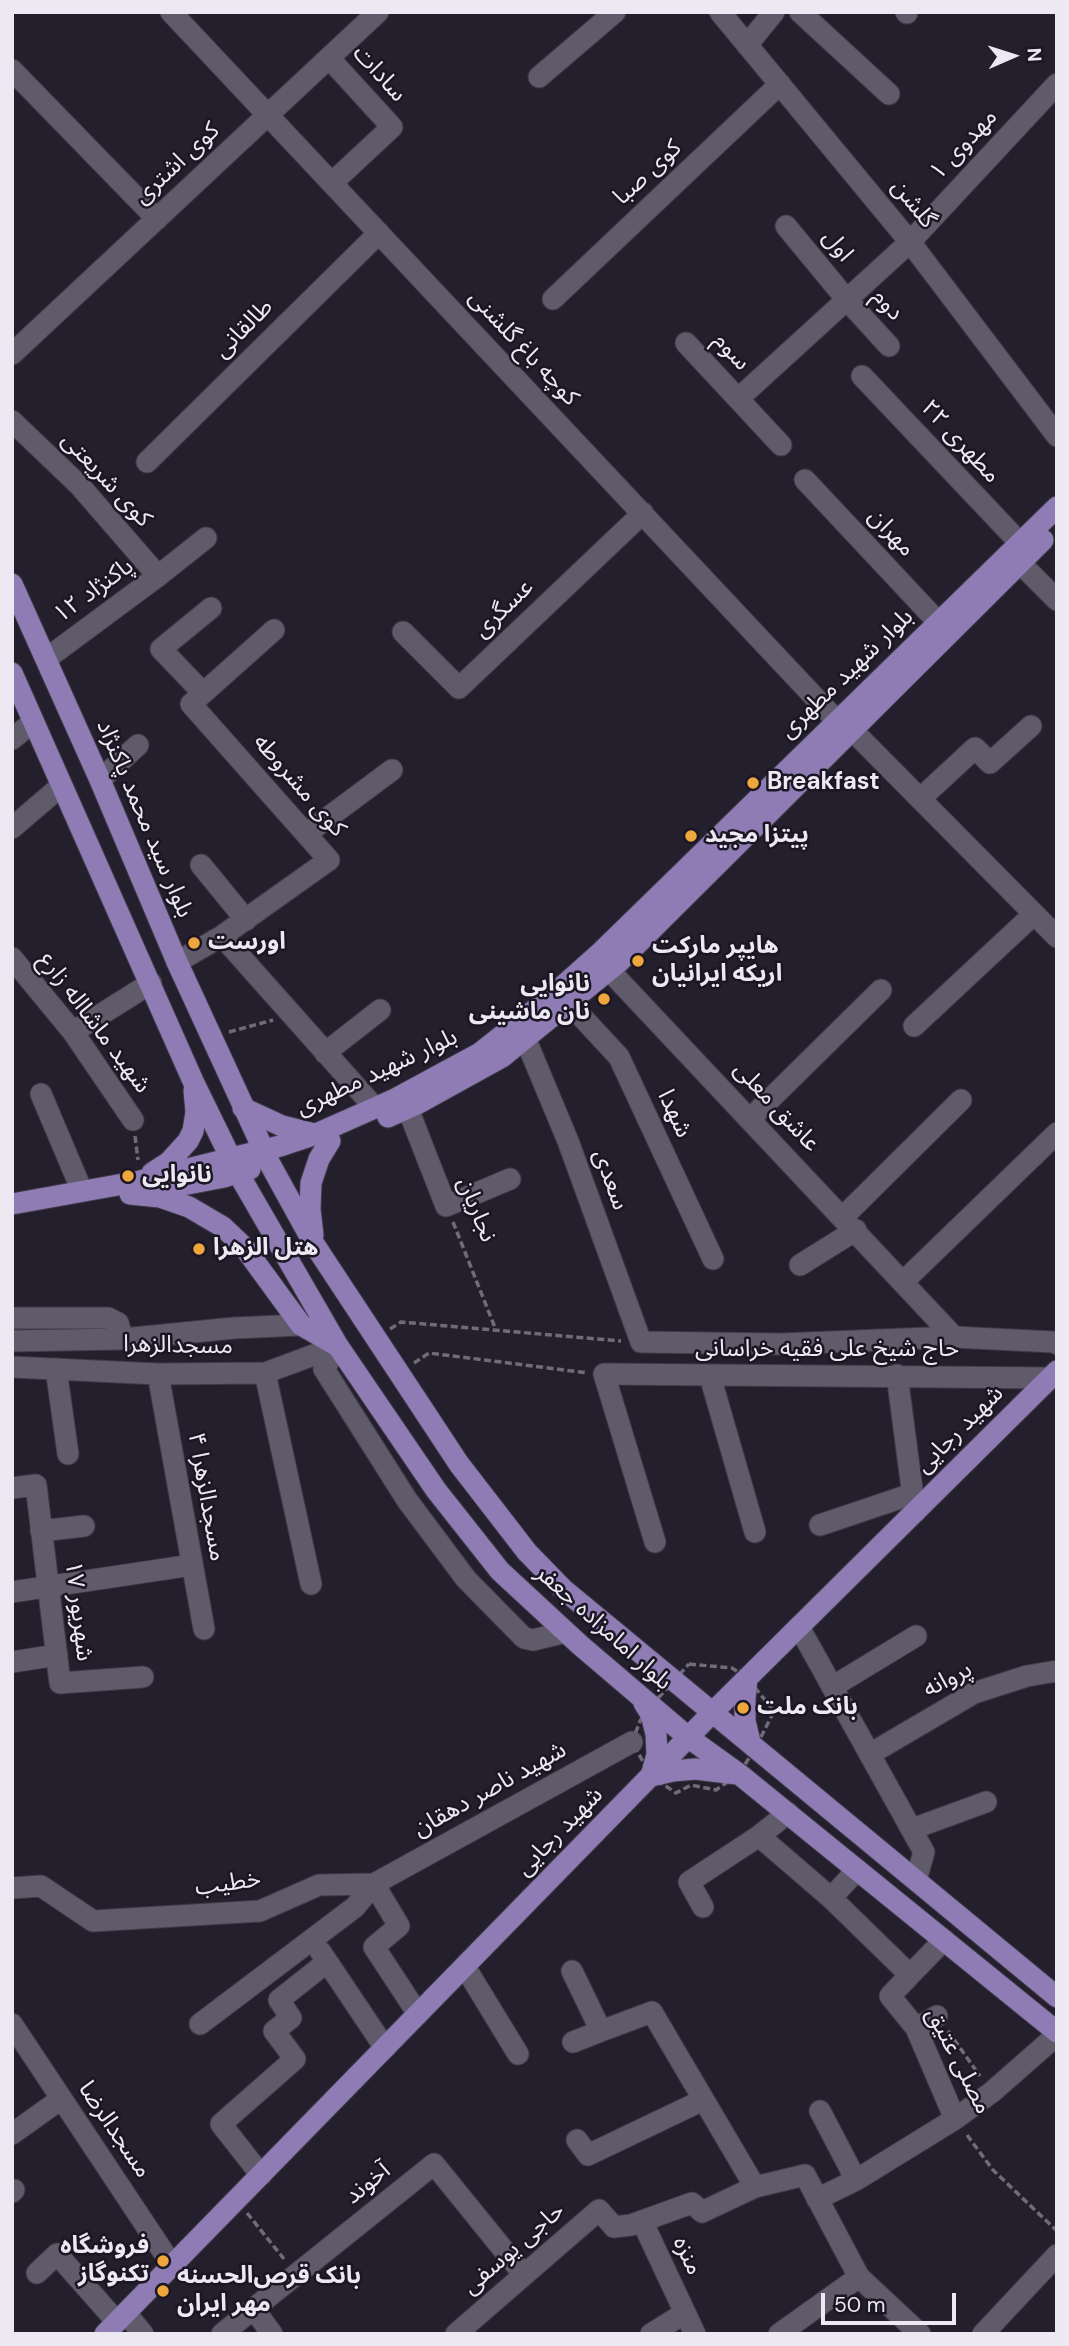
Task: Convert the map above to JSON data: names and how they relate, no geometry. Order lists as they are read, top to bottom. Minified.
{"streets":{"main road":["بلوار شهید مطهری","بلوار سید محمد پاکنژاد","شهید رجایی","بلوار امامزاده جعفر"],"street":["سادات","مهدوی ۱","کوی اشتری","کوی صبا","گلشن","اول","دوم","طالقانی","کوچه باغ گلشنی","سوم","مطهری ۲۲","کوی شریعتی","مهران","پاکنژاد ۱۲","عسگری","کوی مشروطه","شهید ماشااله زارع","عاشق معلی","شهدا","سعدی","نجاریان","مسجدالزهرا","حاج شیخ علی فقیه خراسانی","مسجدالزهرا ۴","۱۷ شهریور","پروانه","شهید ناصر دهقان","خطیب","مصلی عتیق","مسجدالرضا","آخوند","حاجی یوسفی","منزه"]},"crossings":[["سادات","کوی اشتری"],["سادات","کوچه باغ گلشنی"],["مهدوی ۱","گلشن"],["مهدوی ۱","اول"],["مهدوی ۱","دوم"],["مهدوی ۱","سوم"],["کوی اشتری","کوچه باغ گلشنی"],["کوی صبا","گلشن"],["اول","دوم"],["طالقانی","کوچه باغ گلشنی"],["کوچه باغ گلشنی","عسگری"],["کوچه باغ گلشنی","بلوار شهید مطهری"],["مطهری ۲۲","بلوار شهید مطهری"],["کوی شریعتی","پاکنژاد ۱۲"],["مهران","بلوار شهید مطهری"],["پاکنژاد ۱۲","بلوار سید محمد پاکنژاد"],["بلوار شهید مطهری","بلوار سید محمد پاکنژاد"],["بلوار شهید مطهری","عاشق معلی"],["بلوار شهید مطهری","شهدا"],["بلوار شهید مطهری","سعدی"],["بلوار شهید مطهری","نجاریان"],["بلوار شهید مطهری","بلوار امامزاده جعفر"],["کوی مشروطه","بلوار سید محمد پاکنژاد"],["بلوار سید محمد پاکنژاد","بلوار امامزاده جعفر"],["عاشق معلی","حاج شیخ علی فقیه خراسانی"],["سعدی","حاج شیخ علی فقیه خراسانی"],["مسجدالزهرا","مسجدالزهرا ۴"],["مسجدالزهرا","بلوار امامزاده جعفر"],["حاج شیخ علی فقیه خراسانی","شهید رجایی"],["شهید رجایی","بلوار امامزاده جعفر"],["شهید رجایی","مسجدالرضا"],["شهید ناصر دهقان","خطیب"],["آخوند","حاجی یوسفی"],["حاجی یوسفی","منزه"]],"places":["Breakfast","پیتزا مجید","اورست","هایپر مارکت اریکه ایرانیان","نانوایی نان ماشینی","نانوایی","هتل الزهرا","بانک ملت","فروشگاه تکنوگاز","بانک قرص‌الحسنه مهر ایران"],"scale_bar":"50 m","north":"right"}
